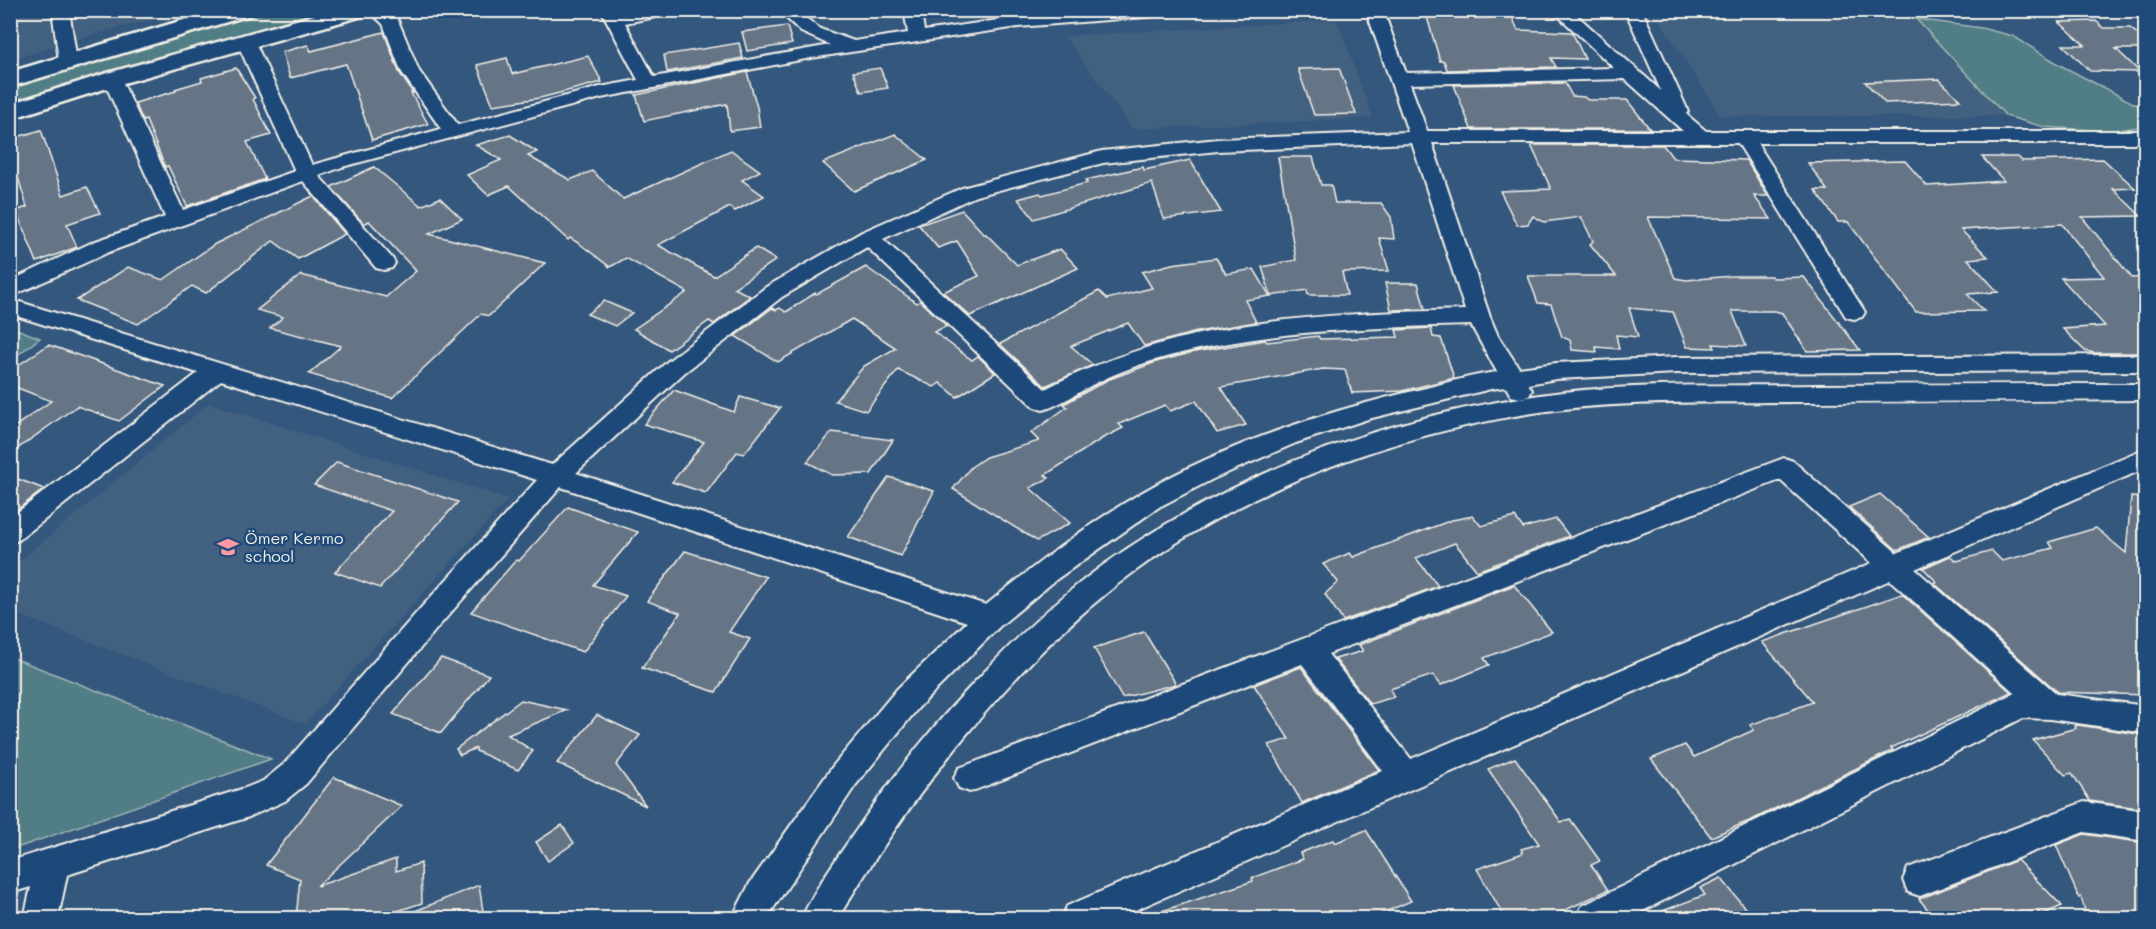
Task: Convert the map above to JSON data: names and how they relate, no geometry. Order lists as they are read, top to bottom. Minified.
{"places":{"school or university":["Ömer Kermo school"]}}
